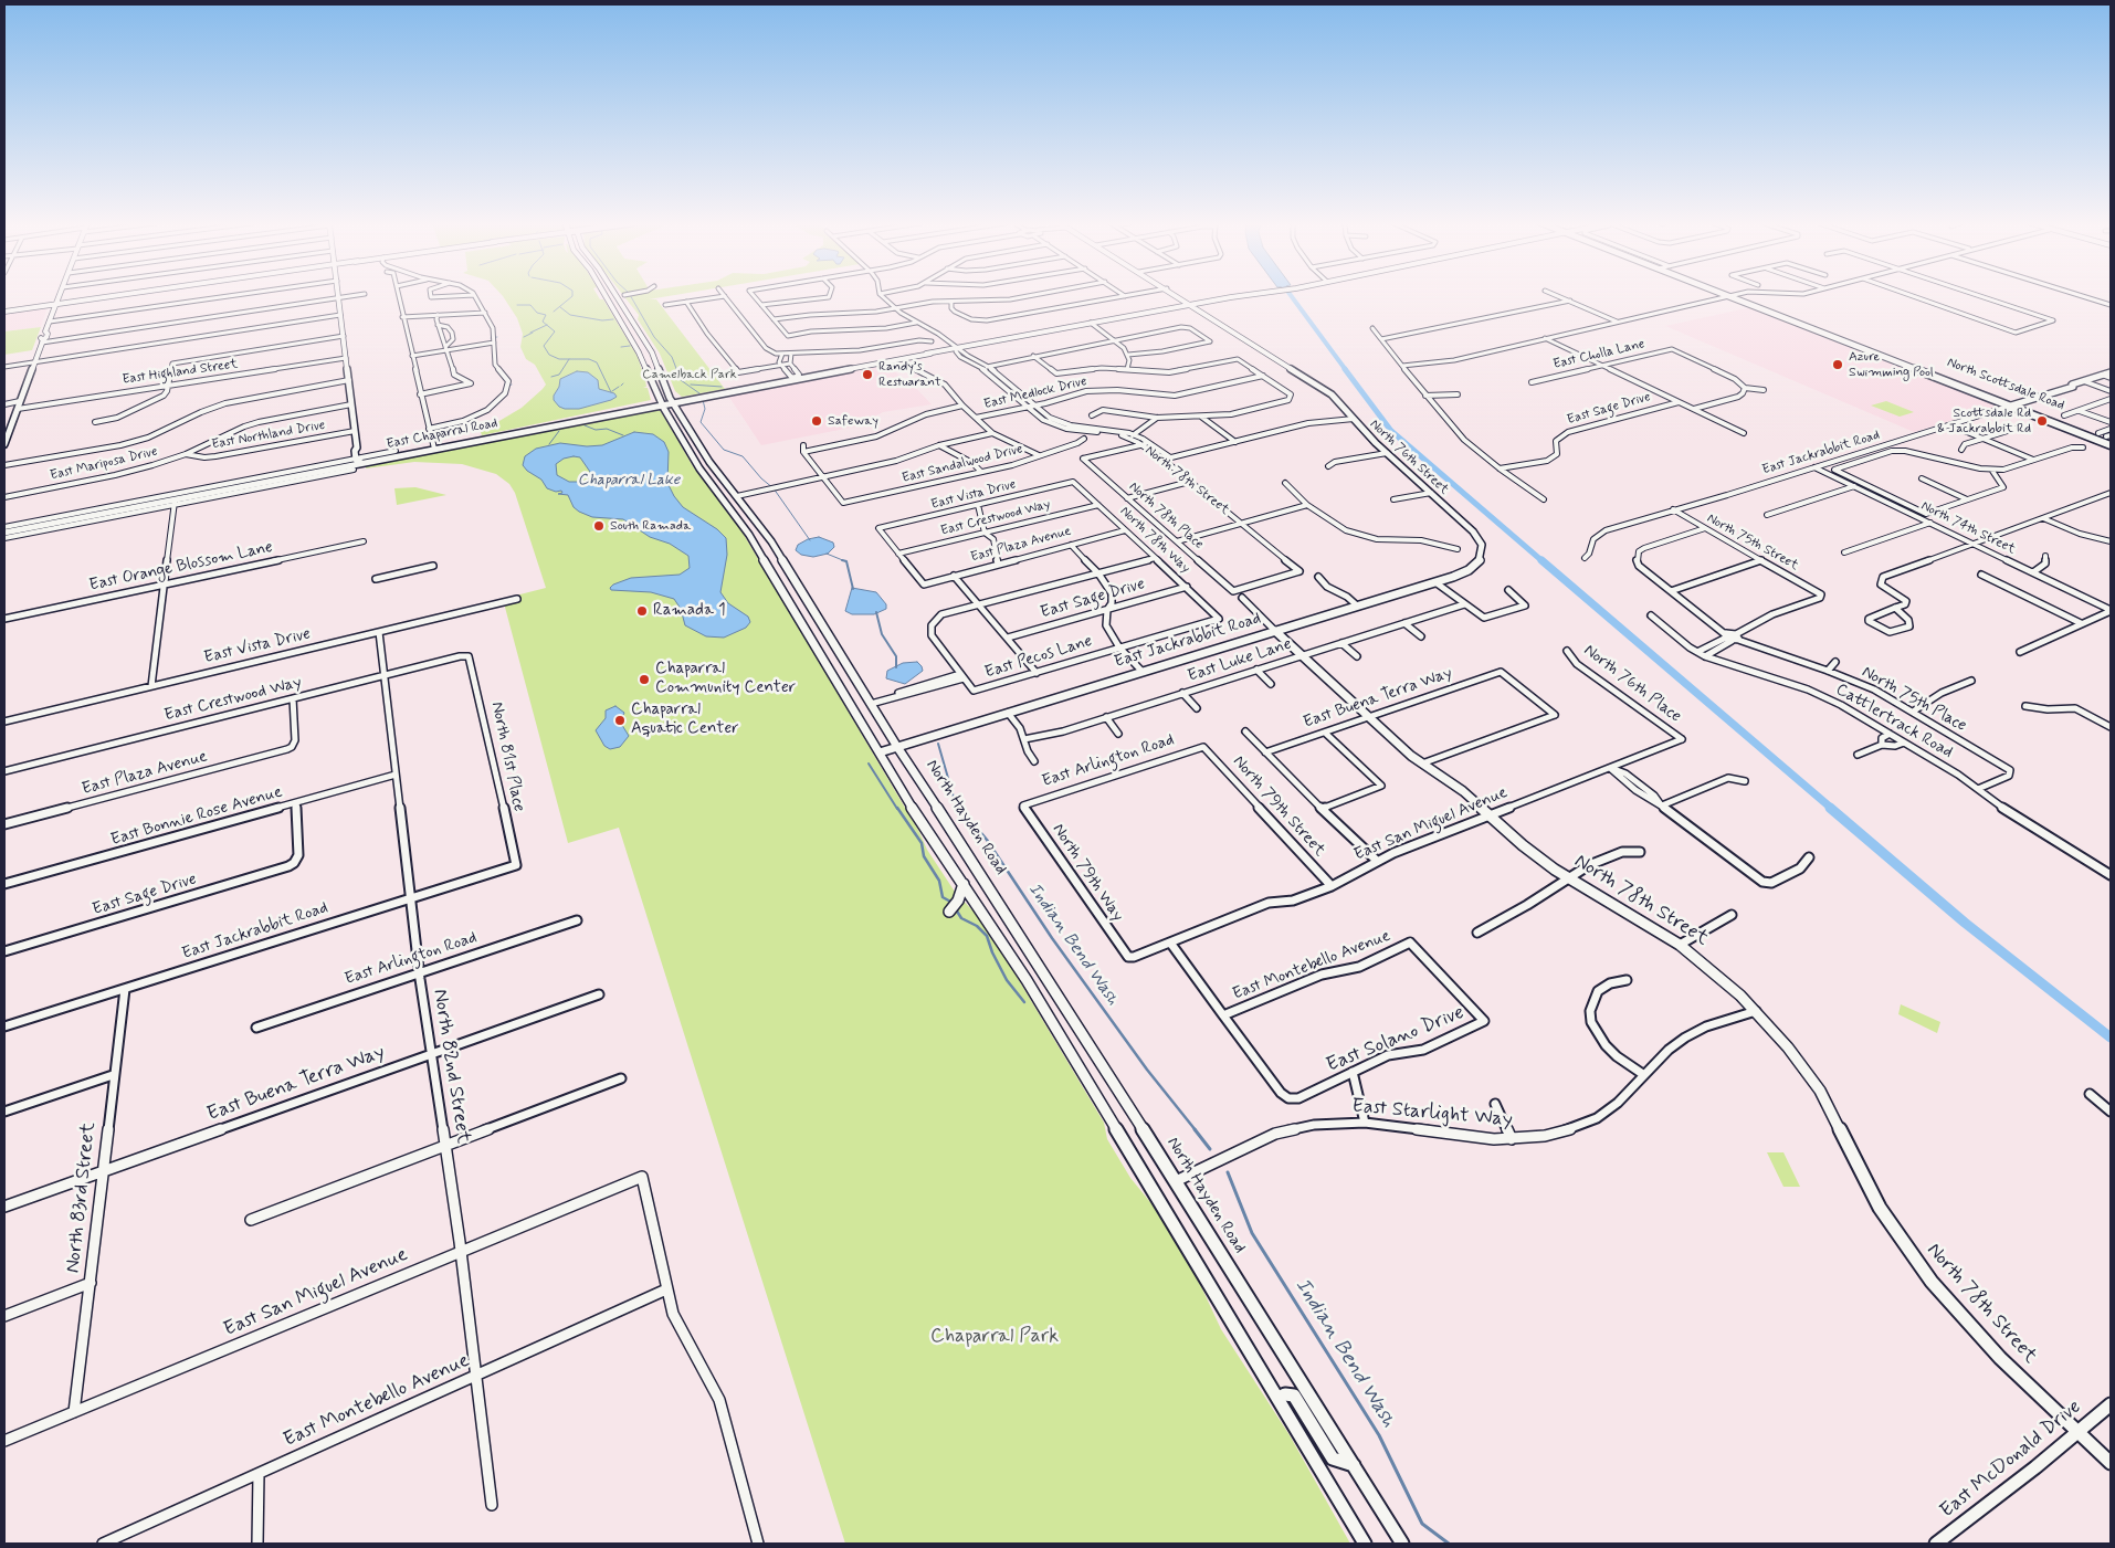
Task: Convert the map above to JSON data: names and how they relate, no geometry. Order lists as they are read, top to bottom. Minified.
{"streets":{"main road":["North Scottsdale Road","East Chaparral Road","East Jackrabbit Road","North 76th Street","North 78th Street","North Hayden Road","East McDonald Drive"],"street":["East Cholla Lane","East Highland Street","East Medlock Drive","East Sage Drive","East Northland Drive","East Mariposa Drive","East Sandalwood Drive","East Vista Drive","North 78th Place","East Crestwood Way","North 74th Street","North 78th Way","North 75th Street","East Plaza Avenue","East Orange Blossom Lane","East Pecos Lane","East Luke Lane","North 76th Place","East Buena Terra Way","North 75th Place","Cattlertrack Road","North 81st Place","East Arlington Road","North 79th Street","East Bonnie Rose Avenue","East San Miguel Avenue","North 79th Way","East Montebello Avenue","East Solano Drive","North 82nd Street","East Starlight Way","North 83rd Street"]},"crossings":[["North Scottsdale Road","East Jackrabbit Road"],["East Medlock Drive","East Sandalwood Drive"],["East Medlock Drive","North 78th Street"],["East Medlock Drive","North Hayden Road"],["East Sage Drive","North 78th Way"],["East Sage Drive","East Bonnie Rose Avenue"],["East Chaparral Road","North 76th Street"],["East Chaparral Road","North 78th Street"],["East Chaparral Road","North Hayden Road"],["East Northland Drive","East Mariposa Drive"],["East Jackrabbit Road","North 76th Street"],["East Jackrabbit Road","North 78th Street"],["East Jackrabbit Road","North 74th Street"],["East Jackrabbit Road","North 75th Street"],["East Jackrabbit Road","North 81st Place"],["East Jackrabbit Road","North Hayden Road"],["East Jackrabbit Road","North 82nd Street"],["East Jackrabbit Road","North 83rd Street"],["North 78th Street","North 78th Place"],["North 78th Street","East Luke Lane"],["North 78th Street","East Buena Terra Way"],["North 78th Street","East San Miguel Avenue"],["North 78th Street","East Starlight Way"],["North 78th Street","East McDonald Drive"],["East Vista Drive","East Crestwood Way"],["East Vista Drive","North 78th Way"],["East Vista Drive","East Plaza Avenue"],["East Vista Drive","North 82nd Street"],["East Crestwood Way","North 78th Way"],["East Crestwood Way","East Plaza Avenue"],["East Crestwood Way","North 81st Place"],["East Crestwood Way","North 82nd Street"],["North 78th Way","East Plaza Avenue"],["North 78th Way","East Pecos Lane"],["North 75th Street","North 75th Place"],["East Pecos Lane","North Hayden Road"],["North 76th Place","East San Miguel Avenue"],["East Buena Terra Way","North 82nd Street"],["East Buena Terra Way","North 83rd Street"],["North 75th Place","Cattlertrack Road"],["East Arlington Road","North 79th Street"],["East Arlington Road","North 79th Way"],["East Arlington Road","North 82nd Street"],["North 79th Street","East San Miguel Avenue"],["East Bonnie Rose Avenue","North 82nd Street"],["North Hayden Road","East Starlight Way"],["East San Miguel Avenue","North 79th Way"],["East San Miguel Avenue","East Montebello Avenue"],["East San Miguel Avenue","North 82nd Street"],["East San Miguel Avenue","North 83rd Street"],["East Montebello Avenue","East Solano Drive"],["East Montebello Avenue","North 82nd Street"]],"water":["Chaparral Lake","Indian Bend Wash"],"parks":["Camelback Park","Chaparral Park"],"places":["Azure Swimming Pool","Randy’s Restuarant","Safeway","Scottsdale Rd & Jackrabbit Rd","South Ramada","Ramada 1","Chaparral Community Center","Chaparral Aquatic Center"]}
